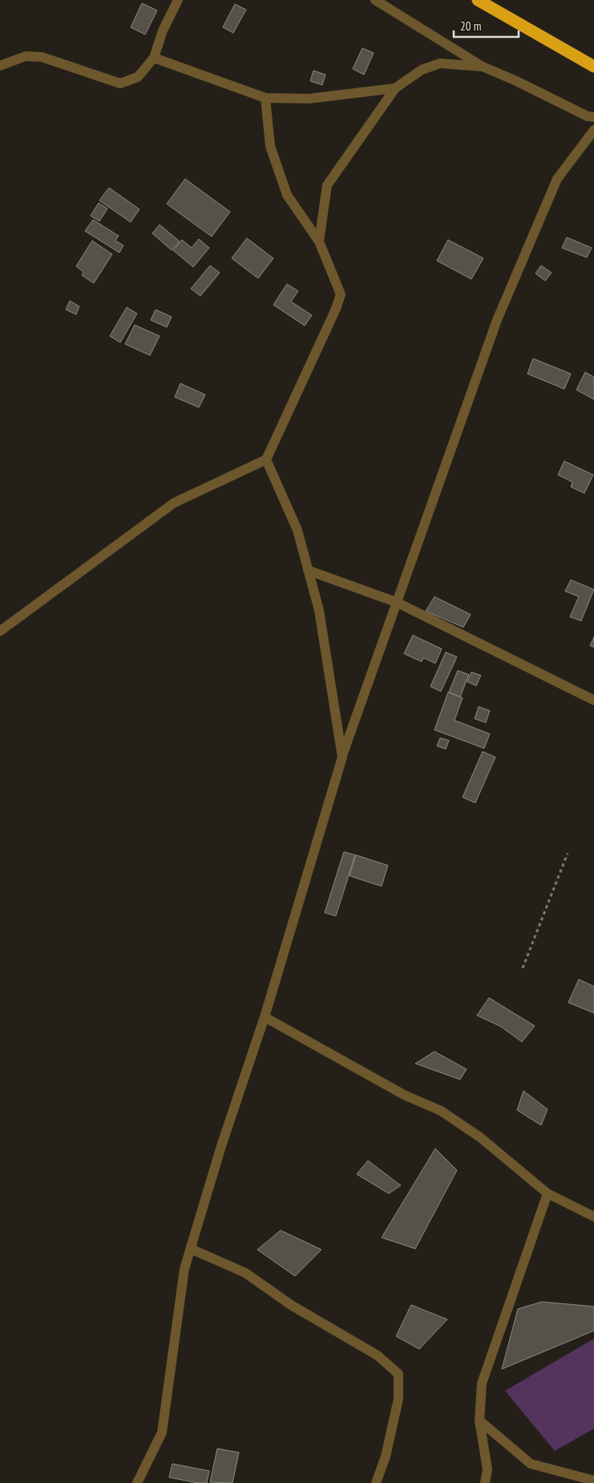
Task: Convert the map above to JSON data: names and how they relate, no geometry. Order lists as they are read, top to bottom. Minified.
{"scale_bar":"20 m"}
